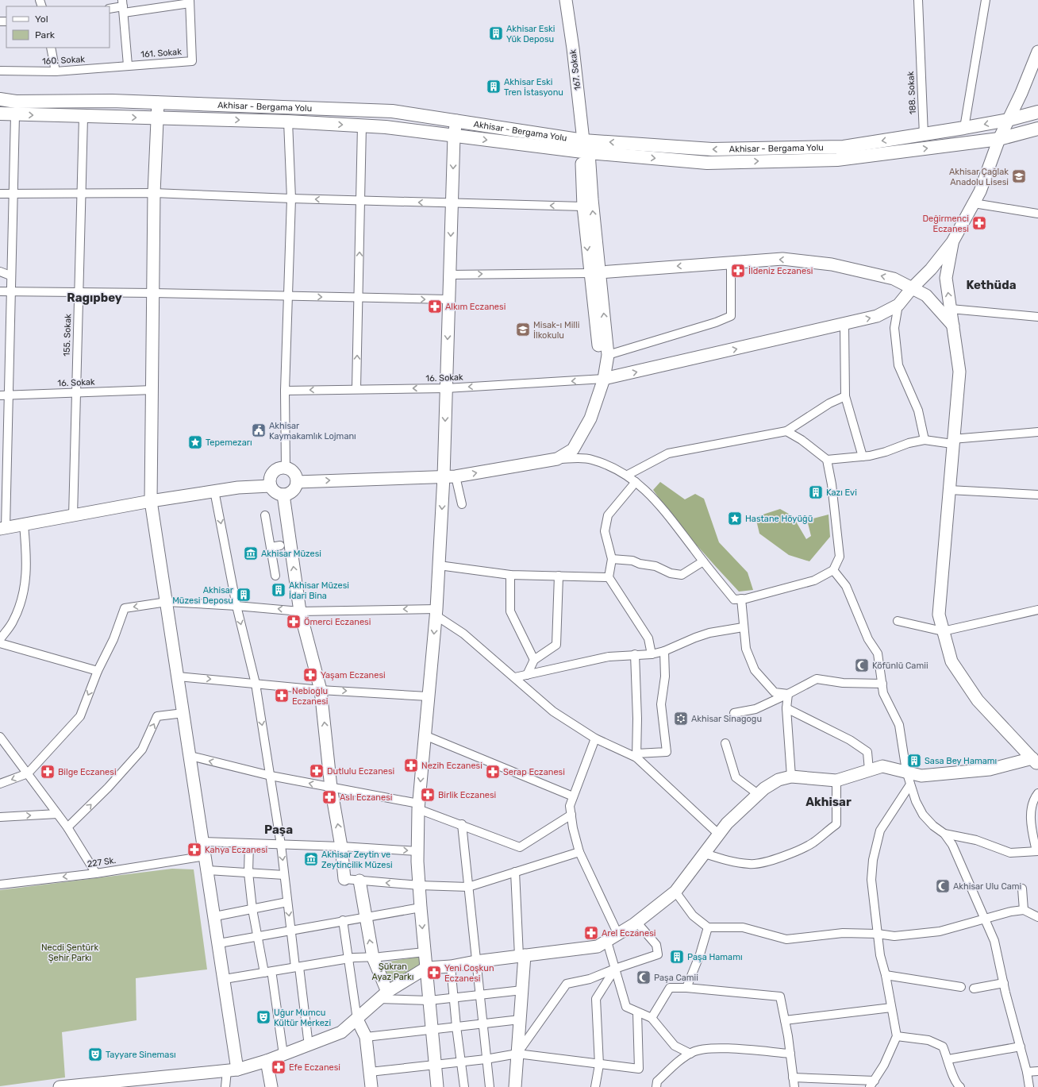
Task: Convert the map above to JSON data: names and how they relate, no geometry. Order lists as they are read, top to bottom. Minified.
{"streets":{"main road":["Akhisar - Bergama Yolu"],"street":["161. Sokak","160. Sokak","167. Sokak","188. Sokak","155. Sokak","16. Sokak","227 Sk."]},"crossings":[["161. Sokak","160. Sokak"],["167. Sokak","Akhisar - Bergama Yolu"],["188. Sokak","Akhisar - Bergama Yolu"],["Akhisar - Bergama Yolu","155. Sokak"],["155. Sokak","16. Sokak"]],"one_way":["16. Sokak"],"districts":["Kethüda","Ragıpbey","Akhisar","Paşa"],"parks":["Necdi Şentürk Şehir Parkı","Şükran Ayaz Parkı"],"places":{"building":["Akhisar Eski Yük Deposu","Akhisar Eski Tren İstasyonu","Kazı Evi","Akhisar Müzesi İdari Bina","Akhisar Müzesi Deposu","Sasa Bey Hamamı","Paşa Hamamı"],"school or university":["Akhisar Çağlak Anadolu Lisesi","Misak-ı Milli İlkokulu"],"pharmacy":["Değirmenci Eczanesi","İldeniz Eczanesi","Alkım Eczanesi","Ömerci Eczanesi","Yaşam Eczanesi","Nebioğlu Eczanesi","Nezih Eczanesi","Dutlulu Eczanesi","Bilge Eczanesi","Serap Eczanesi","Birlik Eczanesi","Aslı Eczanesi","Kahya Eczanesi","Arel Eczanesi","Yeni Coşkun Eczanesi","Efe Eczanesi"],"public building":["Akhisar Kaymakamlık Lojmanı"],"place":["Tepemezarı","Hastane Höyüğü"],"museum":["Akhisar Müzesi","Akhisar Zeytin ve Zeytincilik Müzesi"],"mosque":["Köfünlü Camii","Akhisar Ulu Cami","Paşa Camii"],"synagogue":["Akhisar Sinagogu"],"theatre":["Uğur Mumcu Kültür Merkezi","Tayyare Sineması"]},"legend":["Yol","Park"]}
